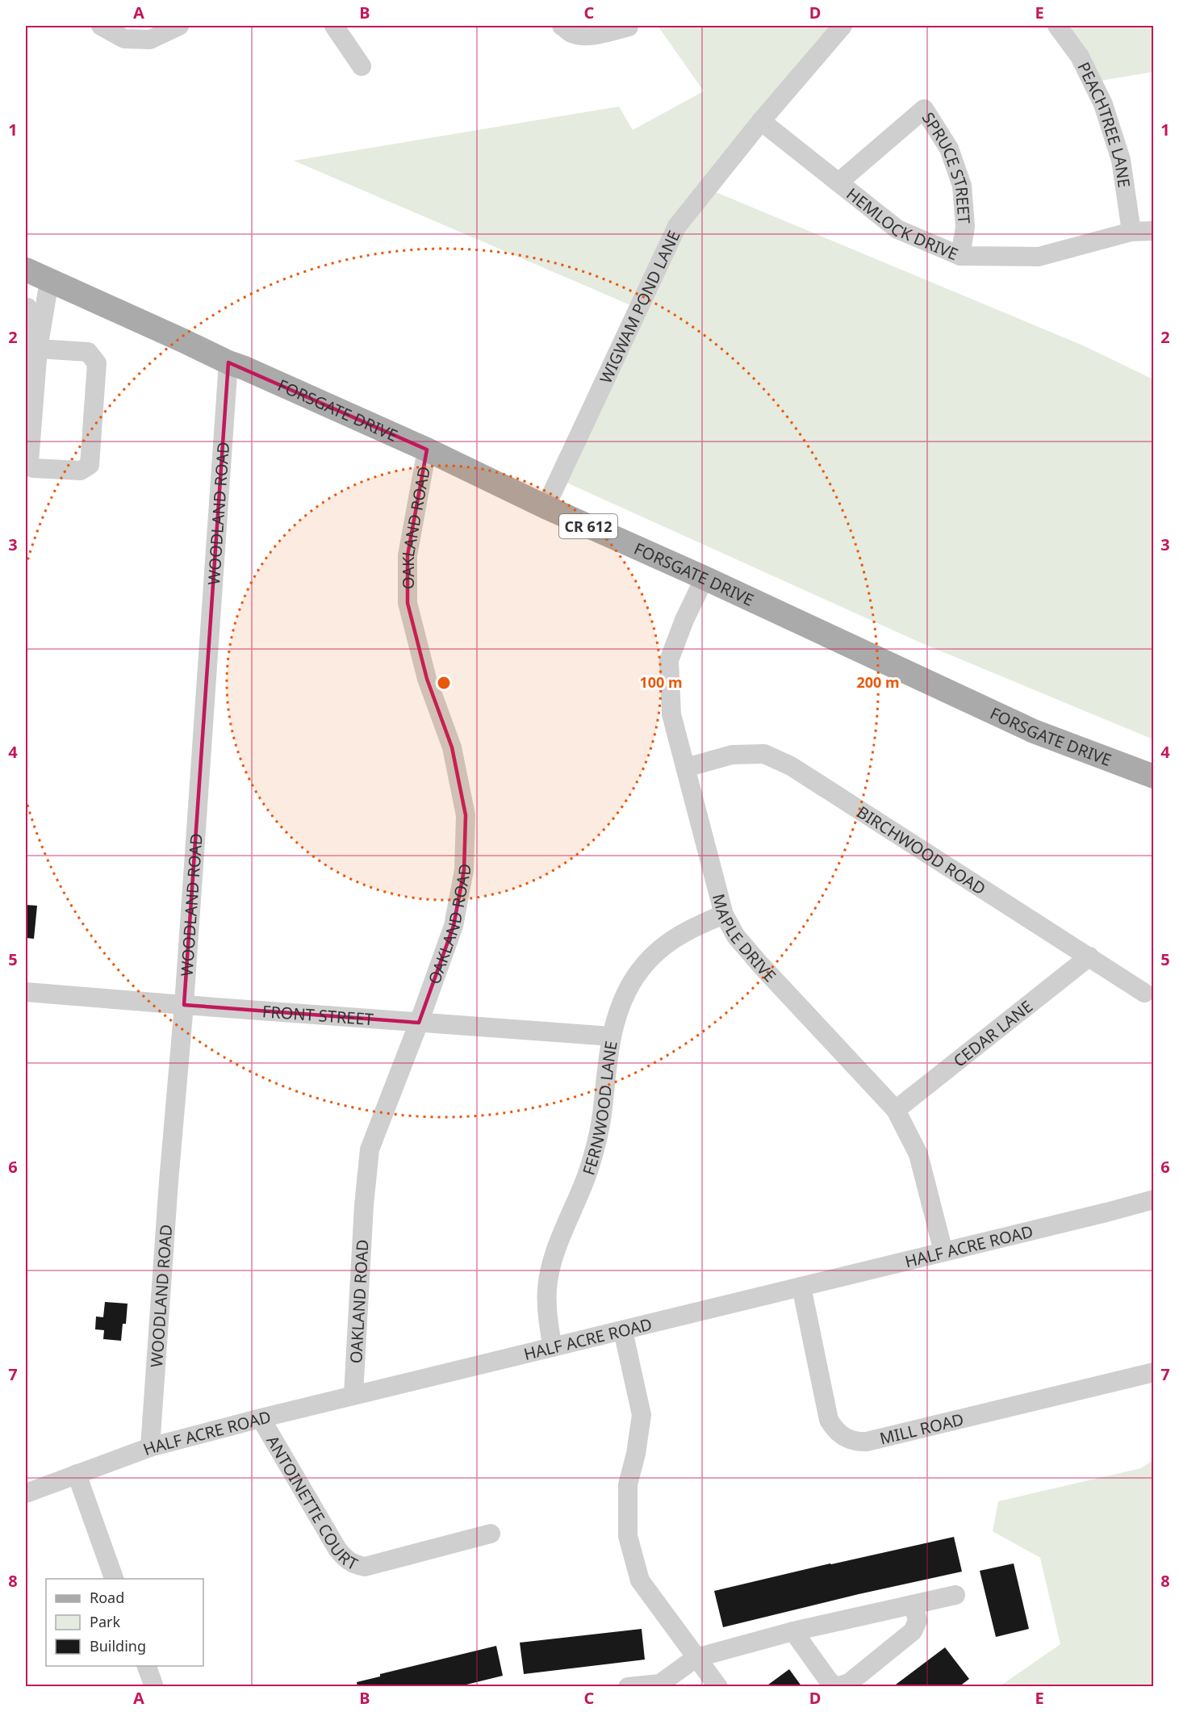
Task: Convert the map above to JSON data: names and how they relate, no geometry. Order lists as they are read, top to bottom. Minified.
{"streets":{"main road":["FORSGATE DRIVE","CR 612"],"street":["PEACHTREE LANE","SPRUCE STREET","HEMLOCK DRIVE","WIGWAM POND LANE","WOODLAND ROAD","OAKLAND ROAD","BIRCHWOOD ROAD","MAPLE DRIVE","FRONT STREET","CEDAR LANE","FERNWOOD LANE","HALF ACRE ROAD","MILL ROAD","ANTOINETTE COURT"]},"crossings":[["PEACHTREE LANE","HEMLOCK DRIVE"],["SPRUCE STREET","HEMLOCK DRIVE"],["HEMLOCK DRIVE","WIGWAM POND LANE"],["WIGWAM POND LANE","FORSGATE DRIVE"],["FORSGATE DRIVE","WOODLAND ROAD"],["FORSGATE DRIVE","OAKLAND ROAD"],["FORSGATE DRIVE","MAPLE DRIVE"],["WOODLAND ROAD","FRONT STREET"],["WOODLAND ROAD","HALF ACRE ROAD"],["OAKLAND ROAD","FRONT STREET"],["OAKLAND ROAD","HALF ACRE ROAD"],["BIRCHWOOD ROAD","MAPLE DRIVE"],["BIRCHWOOD ROAD","CEDAR LANE"],["MAPLE DRIVE","CEDAR LANE"],["MAPLE DRIVE","FERNWOOD LANE"],["MAPLE DRIVE","HALF ACRE ROAD"],["FRONT STREET","FERNWOOD LANE"],["FERNWOOD LANE","HALF ACRE ROAD"],["HALF ACRE ROAD","MILL ROAD"],["HALF ACRE ROAD","ANTOINETTE COURT"]],"legend":["Road","Park","Building"],"grid":{"columns":["A","B","C","D","E"],"rows":["1","2","3","4","5","6","7","8"]},"rings":["100 m","200 m"]}
